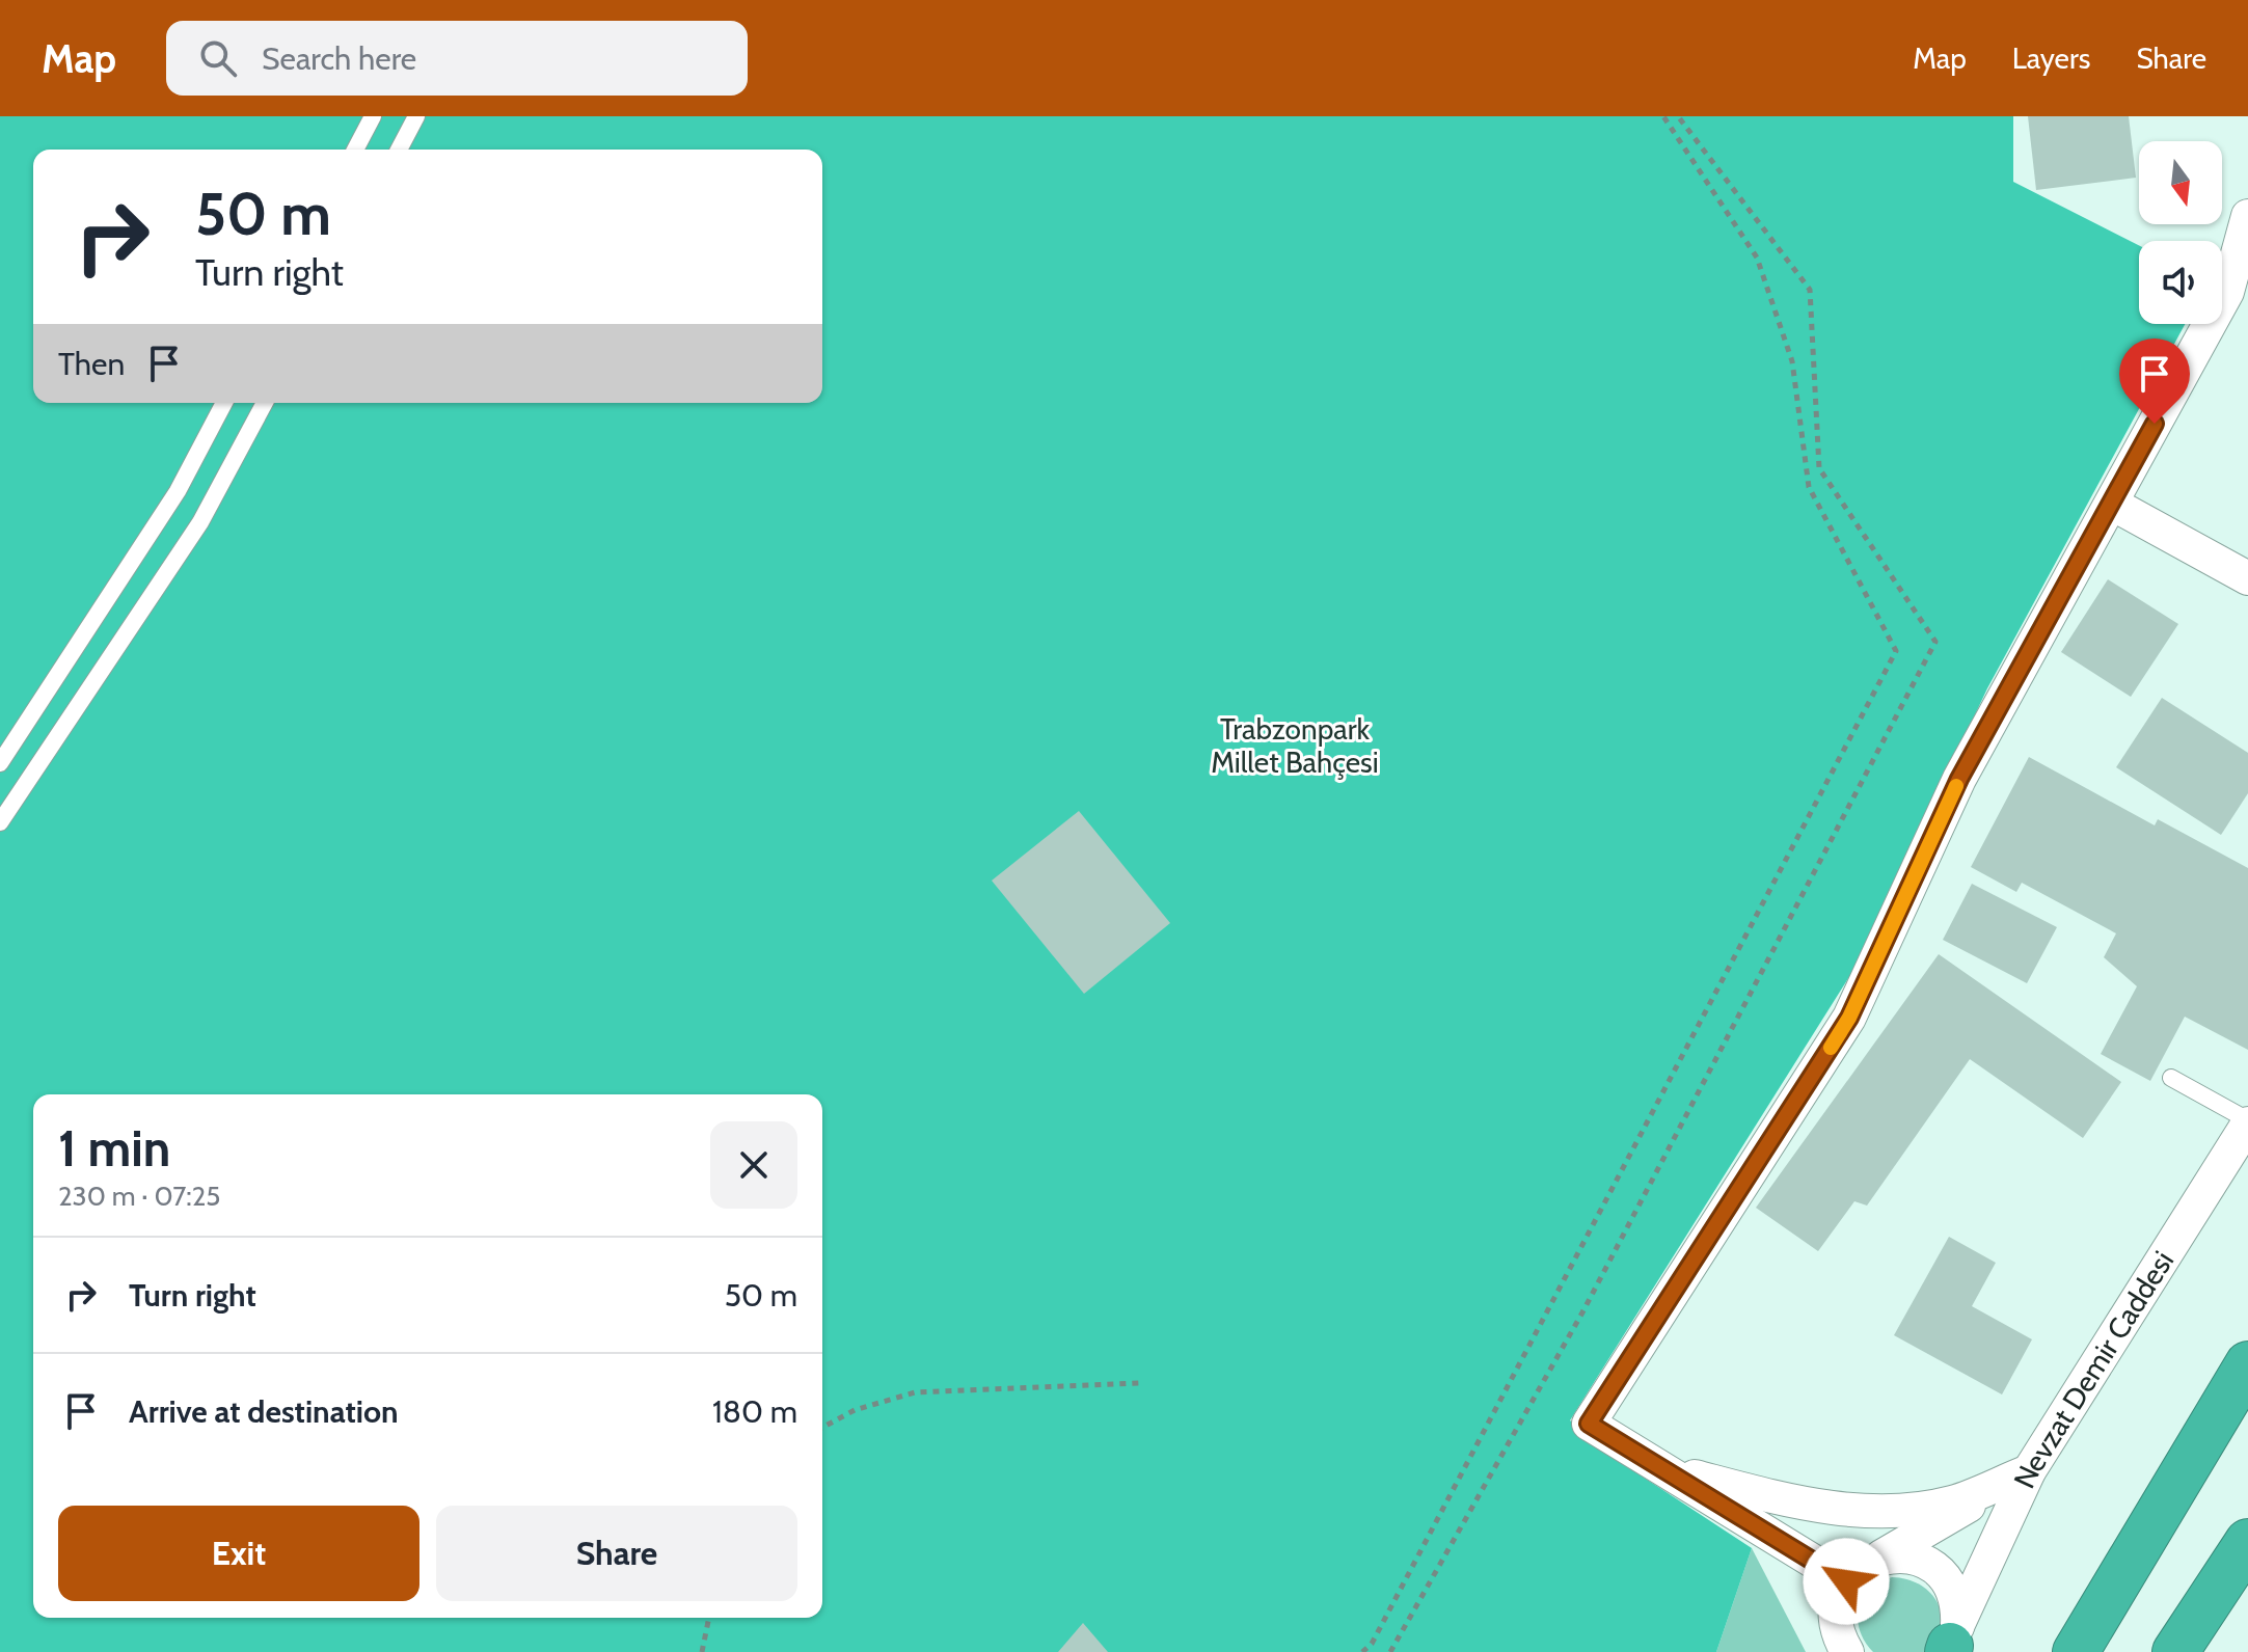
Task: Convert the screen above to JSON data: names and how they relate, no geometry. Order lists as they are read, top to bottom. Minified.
{"streets":{"street":["Nevzat Demir Caddesi"]},"parks":["Trabzonpark Millet Bahçesi"],"north":"bottom","page":{"header":"Map","search":"Search here","nav":["Map","Layers","Share"],"turn":["50 m","Turn right"],"then":"Then","heading":["1 min","230 m · 07:25"],"list":[{"name":"Turn right","value":"50 m"},{"name":"Arrive at destination","value":"180 m"}],"buttons":["Exit","Share"]}}
